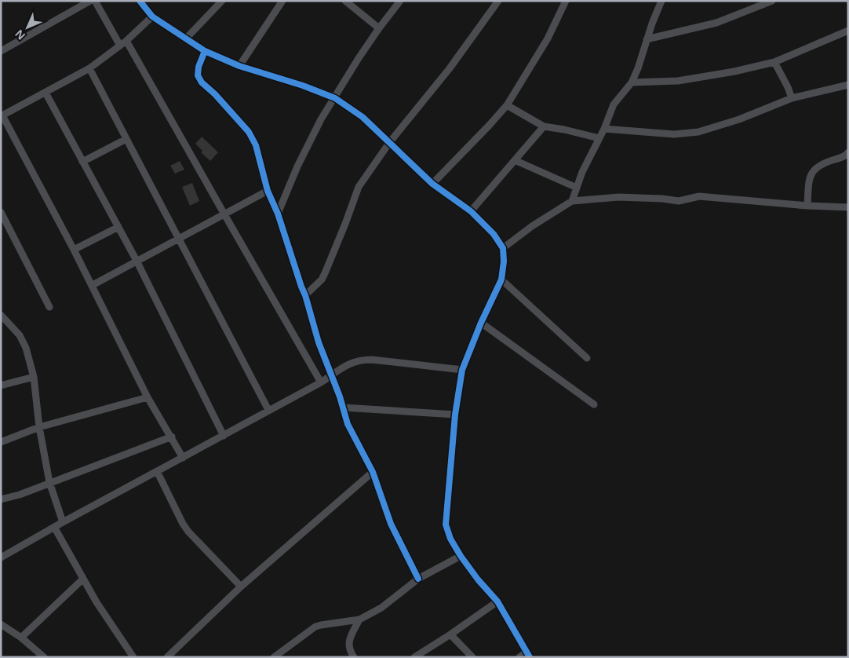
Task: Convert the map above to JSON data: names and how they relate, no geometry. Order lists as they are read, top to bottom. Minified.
{"north":"bottom left"}
